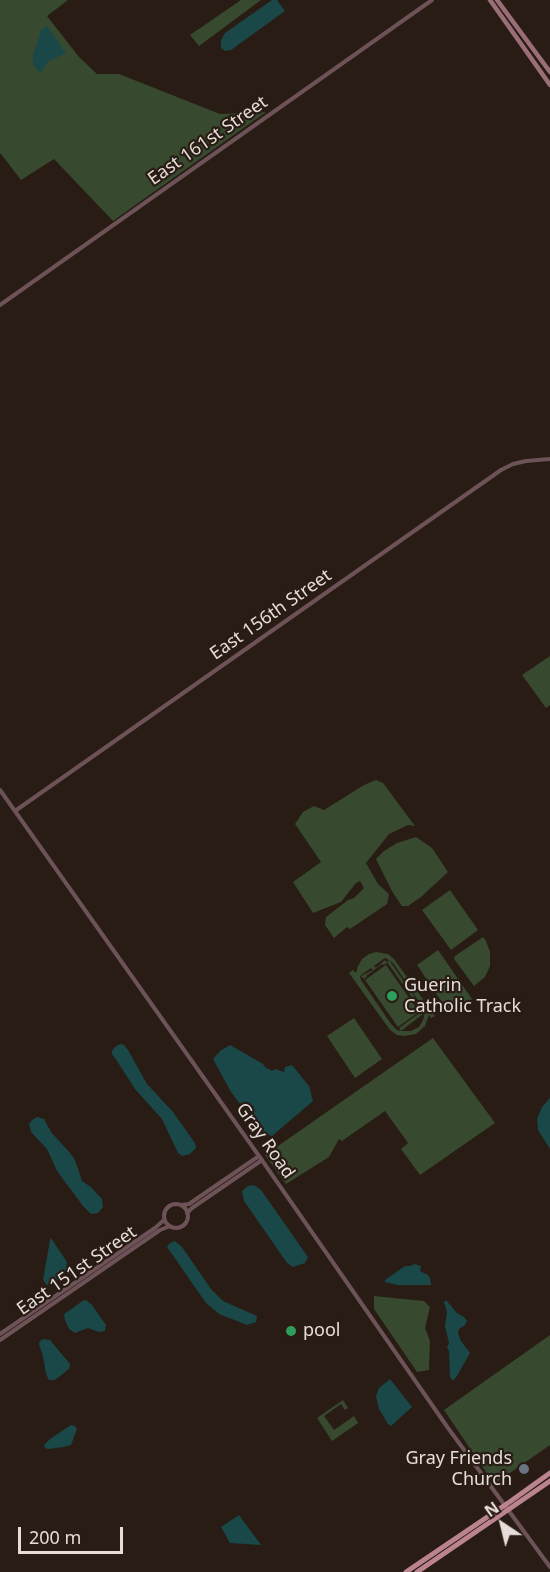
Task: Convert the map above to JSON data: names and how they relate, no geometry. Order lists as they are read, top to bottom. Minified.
{"streets":{"street":["East 161st Street","East 156th Street","Gray Road","East 151st Street"]},"crossings":[["East 156th Street","Gray Road"]],"places":["Guerin Catholic Track","pool","Gray Friends Church"],"scale_bar":"200 m","north":"top left"}
